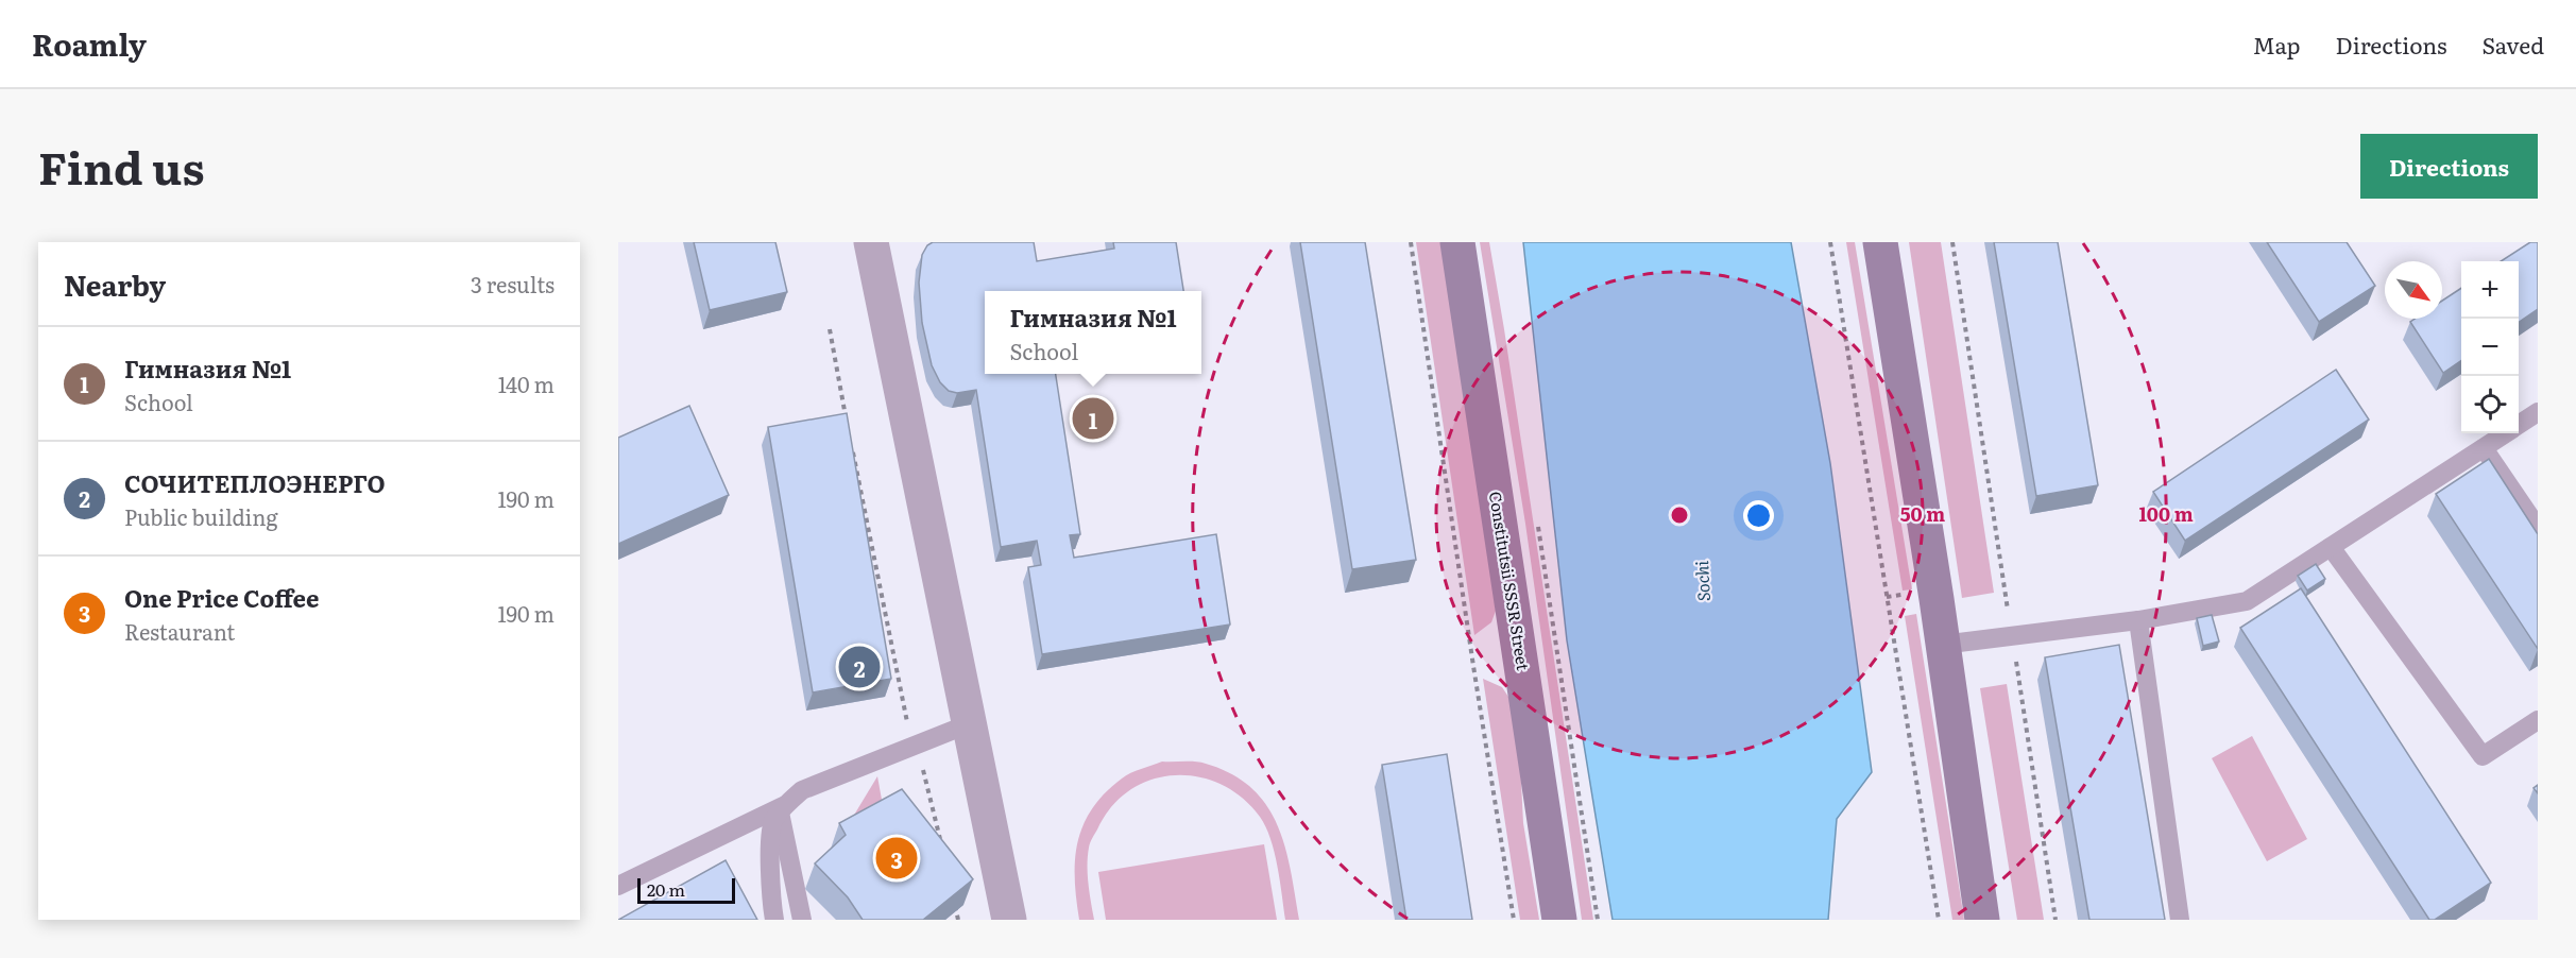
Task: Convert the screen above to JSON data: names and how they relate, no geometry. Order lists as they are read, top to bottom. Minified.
{"streets":{"street":["Constitutsii SSSR Street"]},"water":["Sochi"],"scale_bar":"20 m","north":"bottom right","page":{"header":"Roamly","nav":["Map","Directions","Saved"],"title":"Find us","buttons":"Directions","heading":["Nearby","3 results"],"map_buttons":["+","−"],"popup":["Гимназия №1","School"],"list":[{"mark":"1","name":"Гимназия №1","note":"School","value":"140 m"},{"mark":"2","name":"СОЧИТЕПЛОЭНЕРГО","note":"Public building","value":"190 m"},{"mark":"3","name":"One Price Coffee","note":"Restaurant","value":"190 m"}],"pins":["1","2","3"],"scale":"20 m"},"rings":["50 m","100 m"]}
